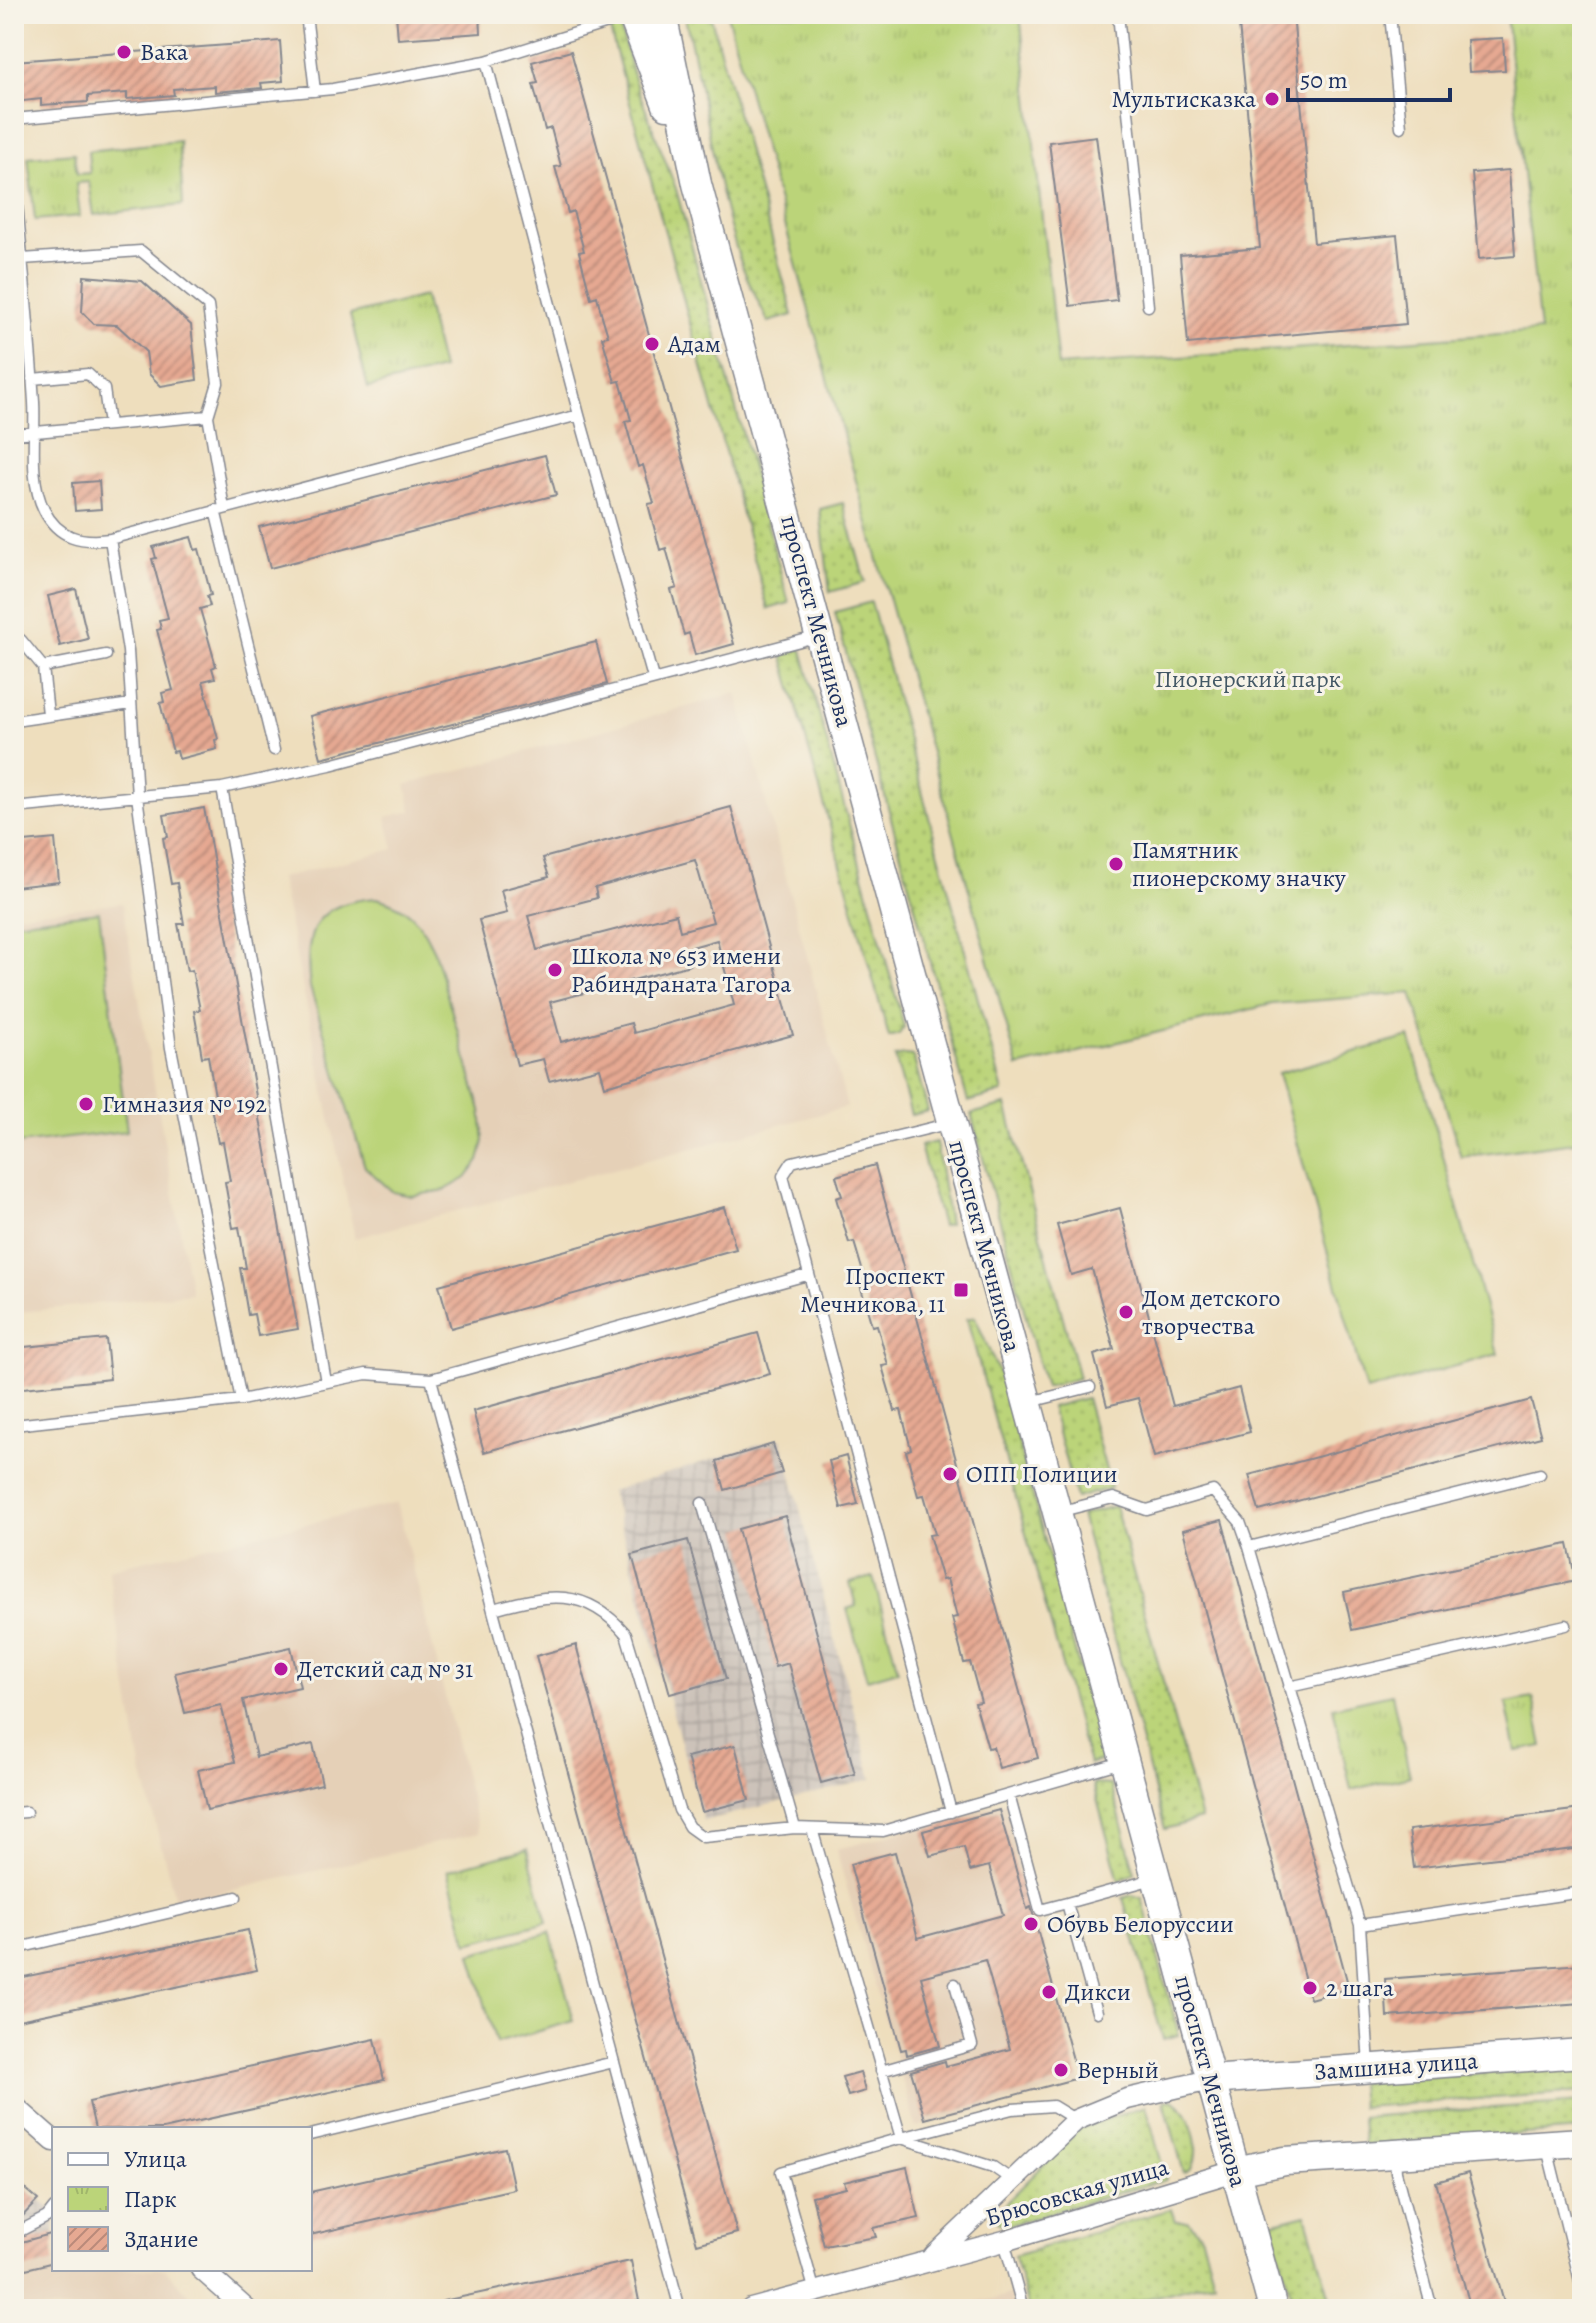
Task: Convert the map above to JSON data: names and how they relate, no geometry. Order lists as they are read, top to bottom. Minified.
{"streets":{"street":["проспект Мечникова","Замшина улица","Брюсовская улица"]},"crossings":[["проспект Мечникова","Замшина улица"],["проспект Мечникова","Брюсовская улица"],["Замшина улица","Брюсовская улица"]],"parks":["Пионерский парк"],"places":{"other":["Вака","Мультисказка","Адам","Памятник пионерскому значку","Школа № 653 имени Рабиндраната Тагора","Гимназия № 192","Дом детского творчества","ОПП Полиции","Детский сад № 31","Обувь Белоруссии","2 шага","Дикси","Верный"],"transit":["Проспект Мечникова, 11"]},"legend":["Улица","Парк","Здание"],"scale_bar":"50 m"}
